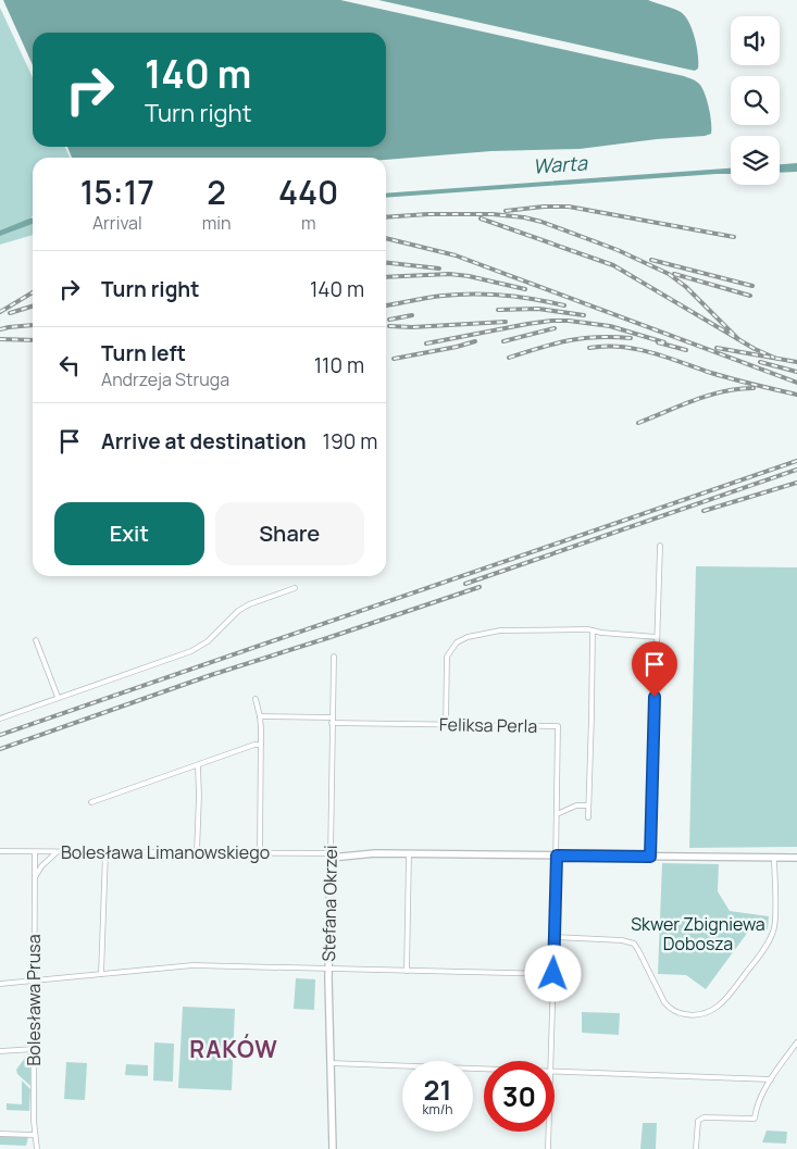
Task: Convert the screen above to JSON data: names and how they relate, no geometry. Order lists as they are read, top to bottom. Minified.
{"streets":{"street":["Feliksa Perla","Bolesława Limanowskiego","Stefana Okrzei","Bolesława Prusa"]},"crossings":[["Feliksa Perla","Bolesława Limanowskiego"],["Feliksa Perla","Stefana Okrzei"],["Bolesława Limanowskiego","Stefana Okrzei"],["Bolesława Limanowskiego","Bolesława Prusa"]],"districts":["RAKÓW"],"water":["Warta"],"parks":["Skwer Zbigniewa Dobosza"],"page":{"turn":["140 m","Turn right"],"eta":["15:17","Arrival","2","min","440","m"],"list":[{"name":"Turn right","value":"140 m"},{"name":"Turn left","note":"Andrzeja Struga","value":"110 m"},{"name":"Arrive at destination","value":"190 m"}],"buttons":["Exit","Share"],"speed":"21 km/h","limit":"30"}}
